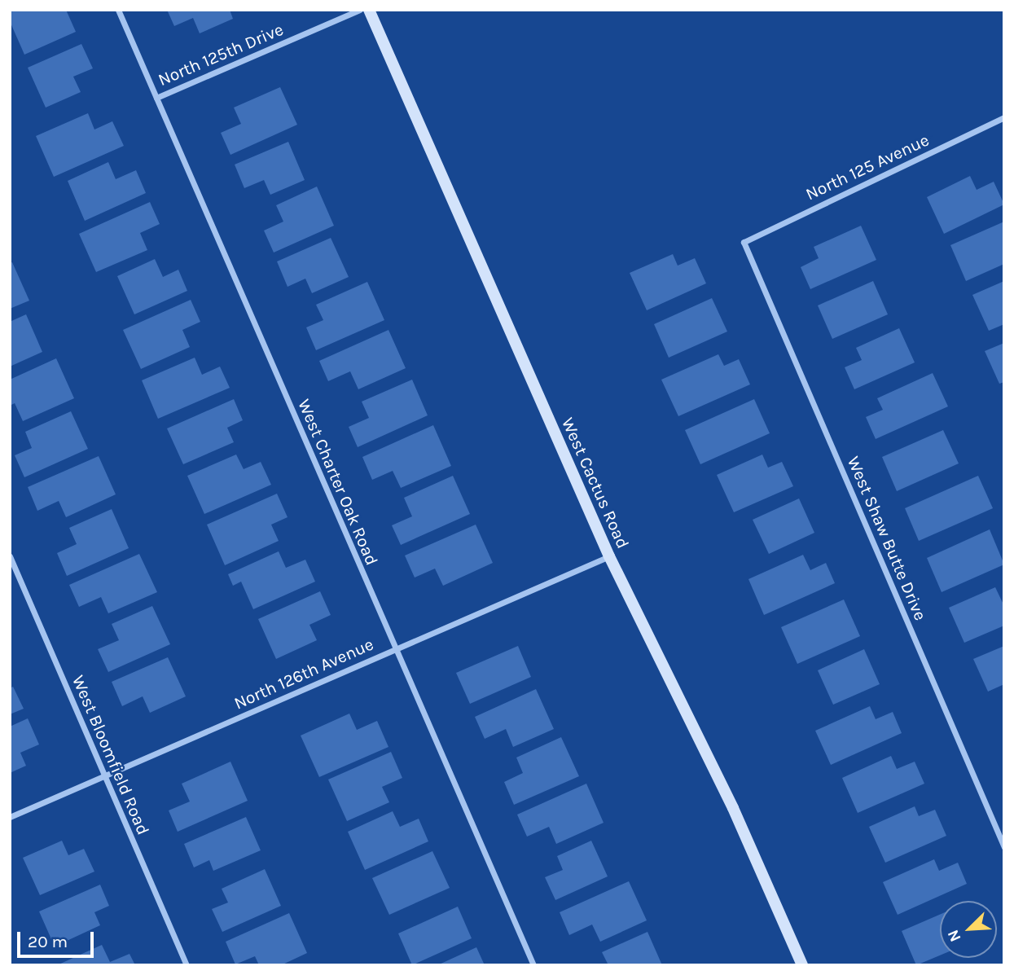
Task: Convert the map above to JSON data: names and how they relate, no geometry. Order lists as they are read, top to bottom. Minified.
{"streets":{"main road":["West Cactus Road"],"street":["North 125th Drive","North 125 Avenue","West Charter Oak Road","West Shaw Butte Drive","North 126th Avenue","West Bloomfield Road"]},"crossings":[["North 125th Drive","West Charter Oak Road"],["North 125 Avenue","West Shaw Butte Drive"],["West Charter Oak Road","North 126th Avenue"],["West Cactus Road","North 126th Avenue"],["North 126th Avenue","West Bloomfield Road"]],"scale_bar":"20 m","north":"bottom left"}
